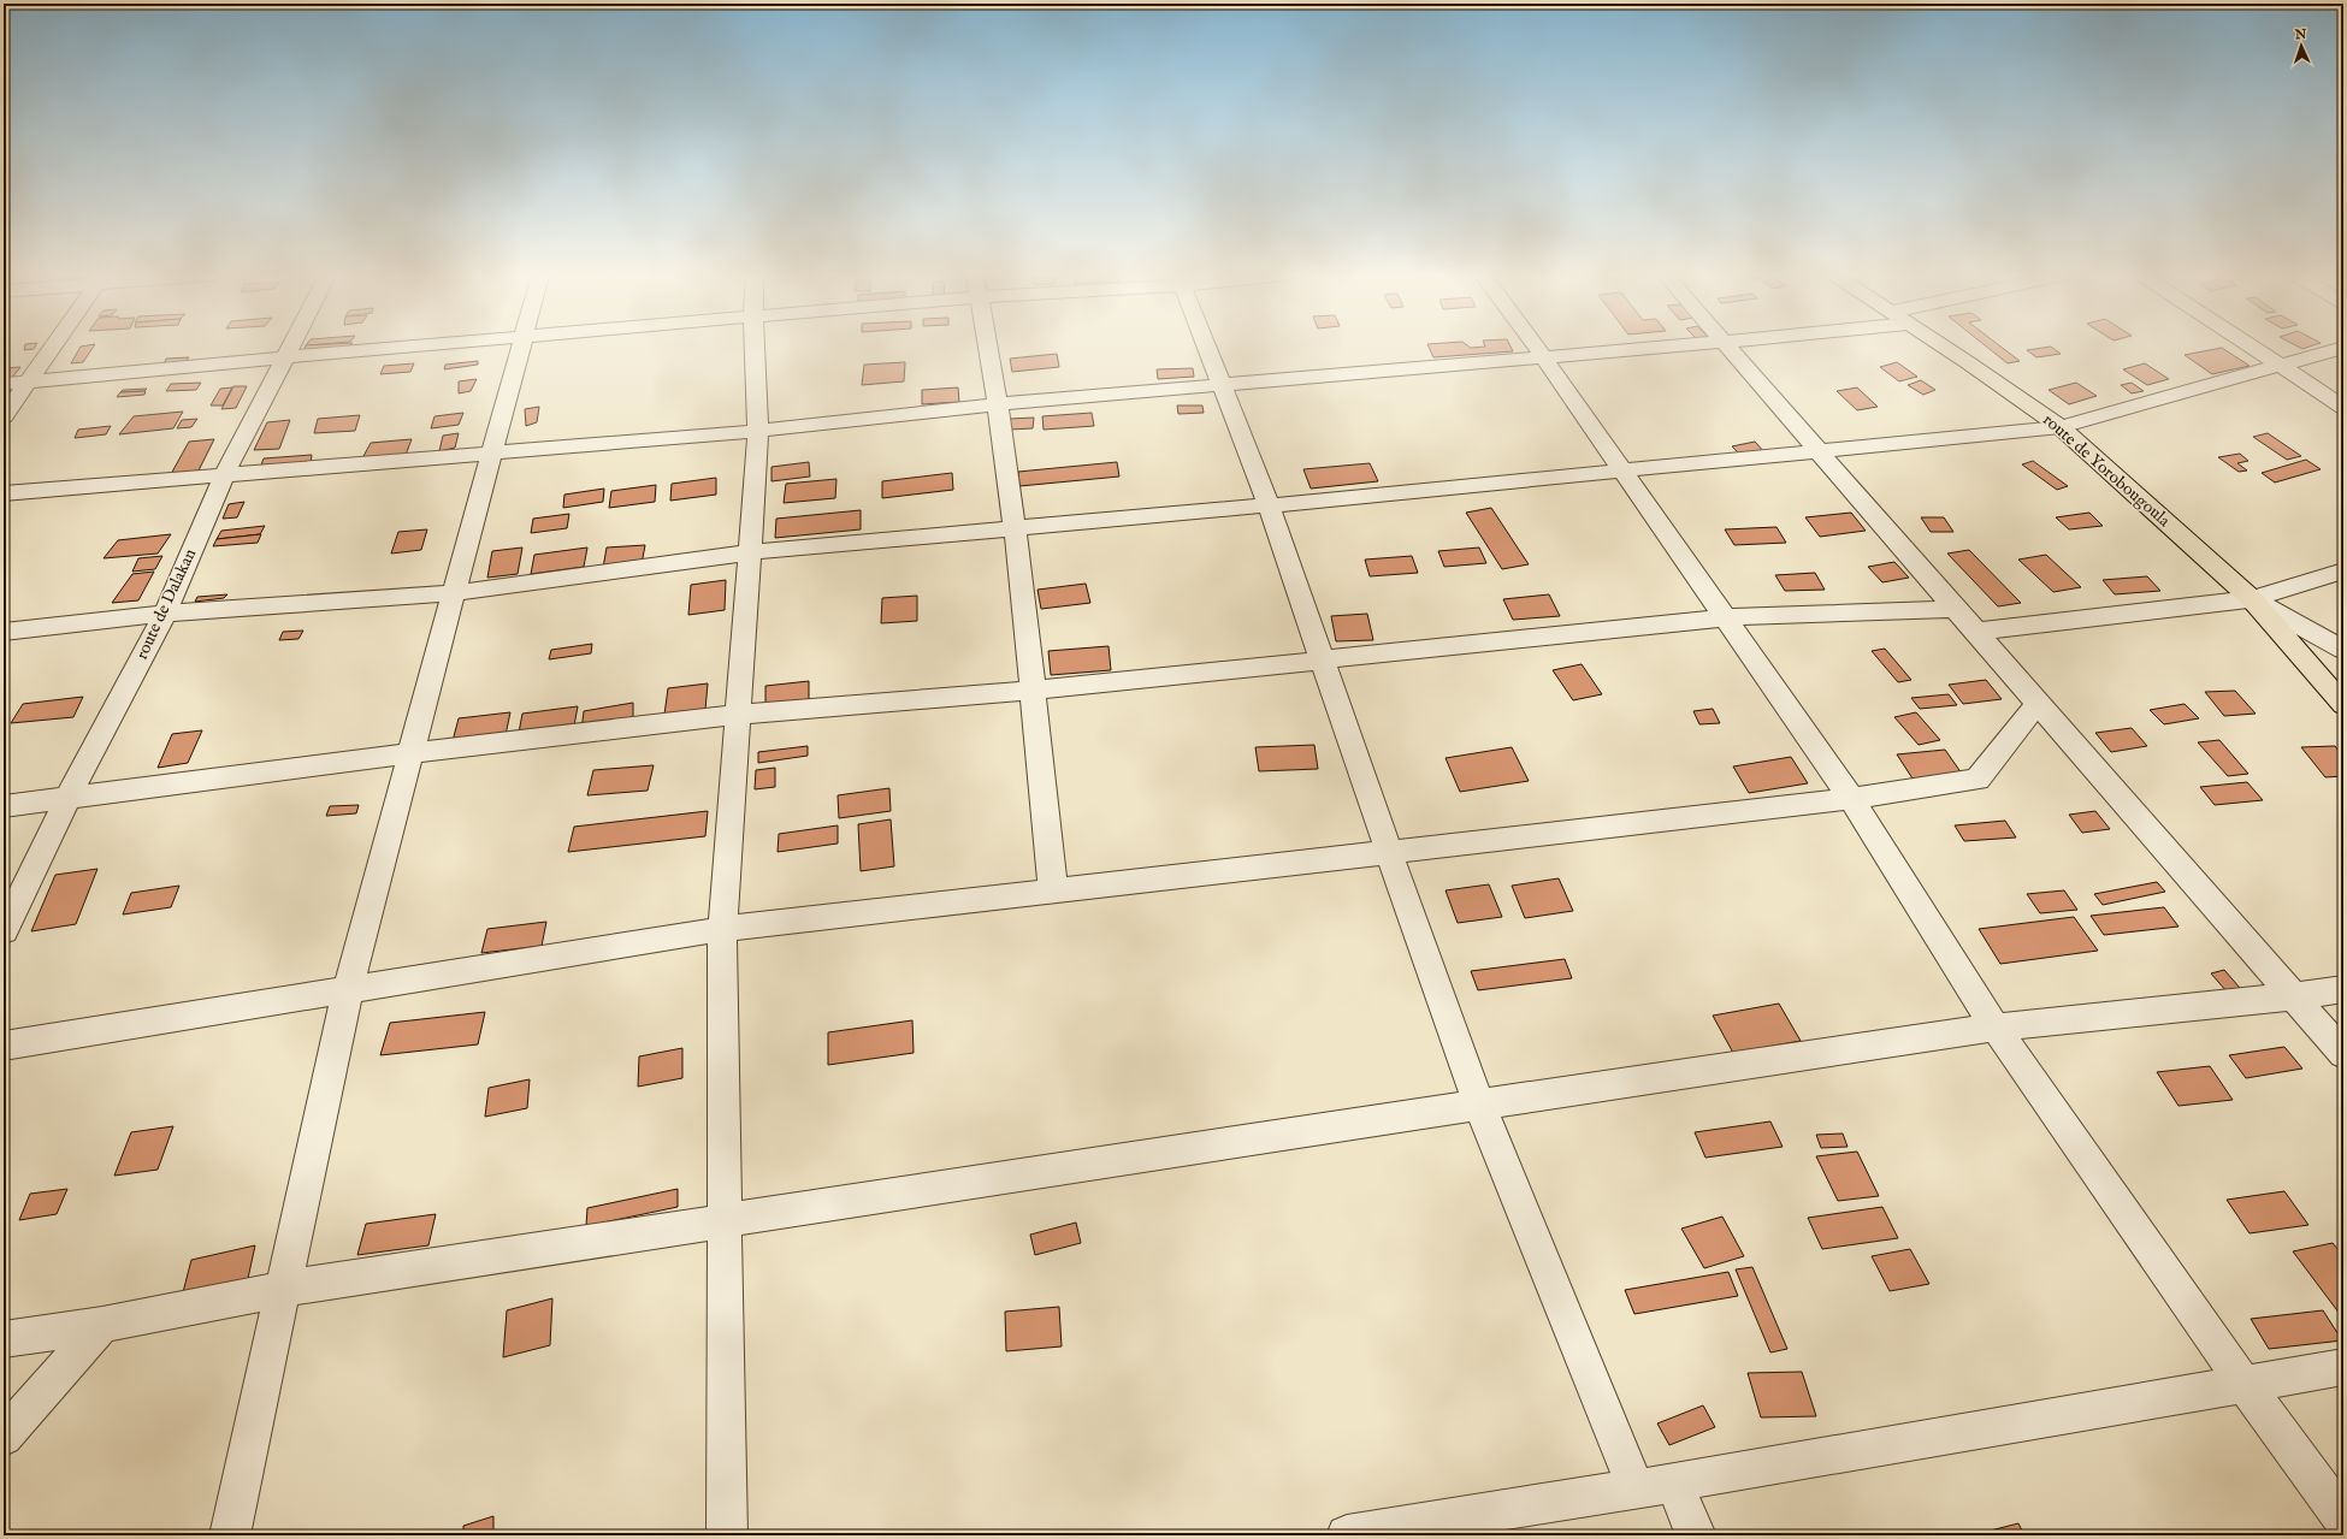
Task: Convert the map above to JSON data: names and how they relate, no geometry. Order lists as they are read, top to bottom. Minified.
{"streets":{"main road":["route de Yorobougoula"],"street":["route de Dalakan"]},"north":"top"}
